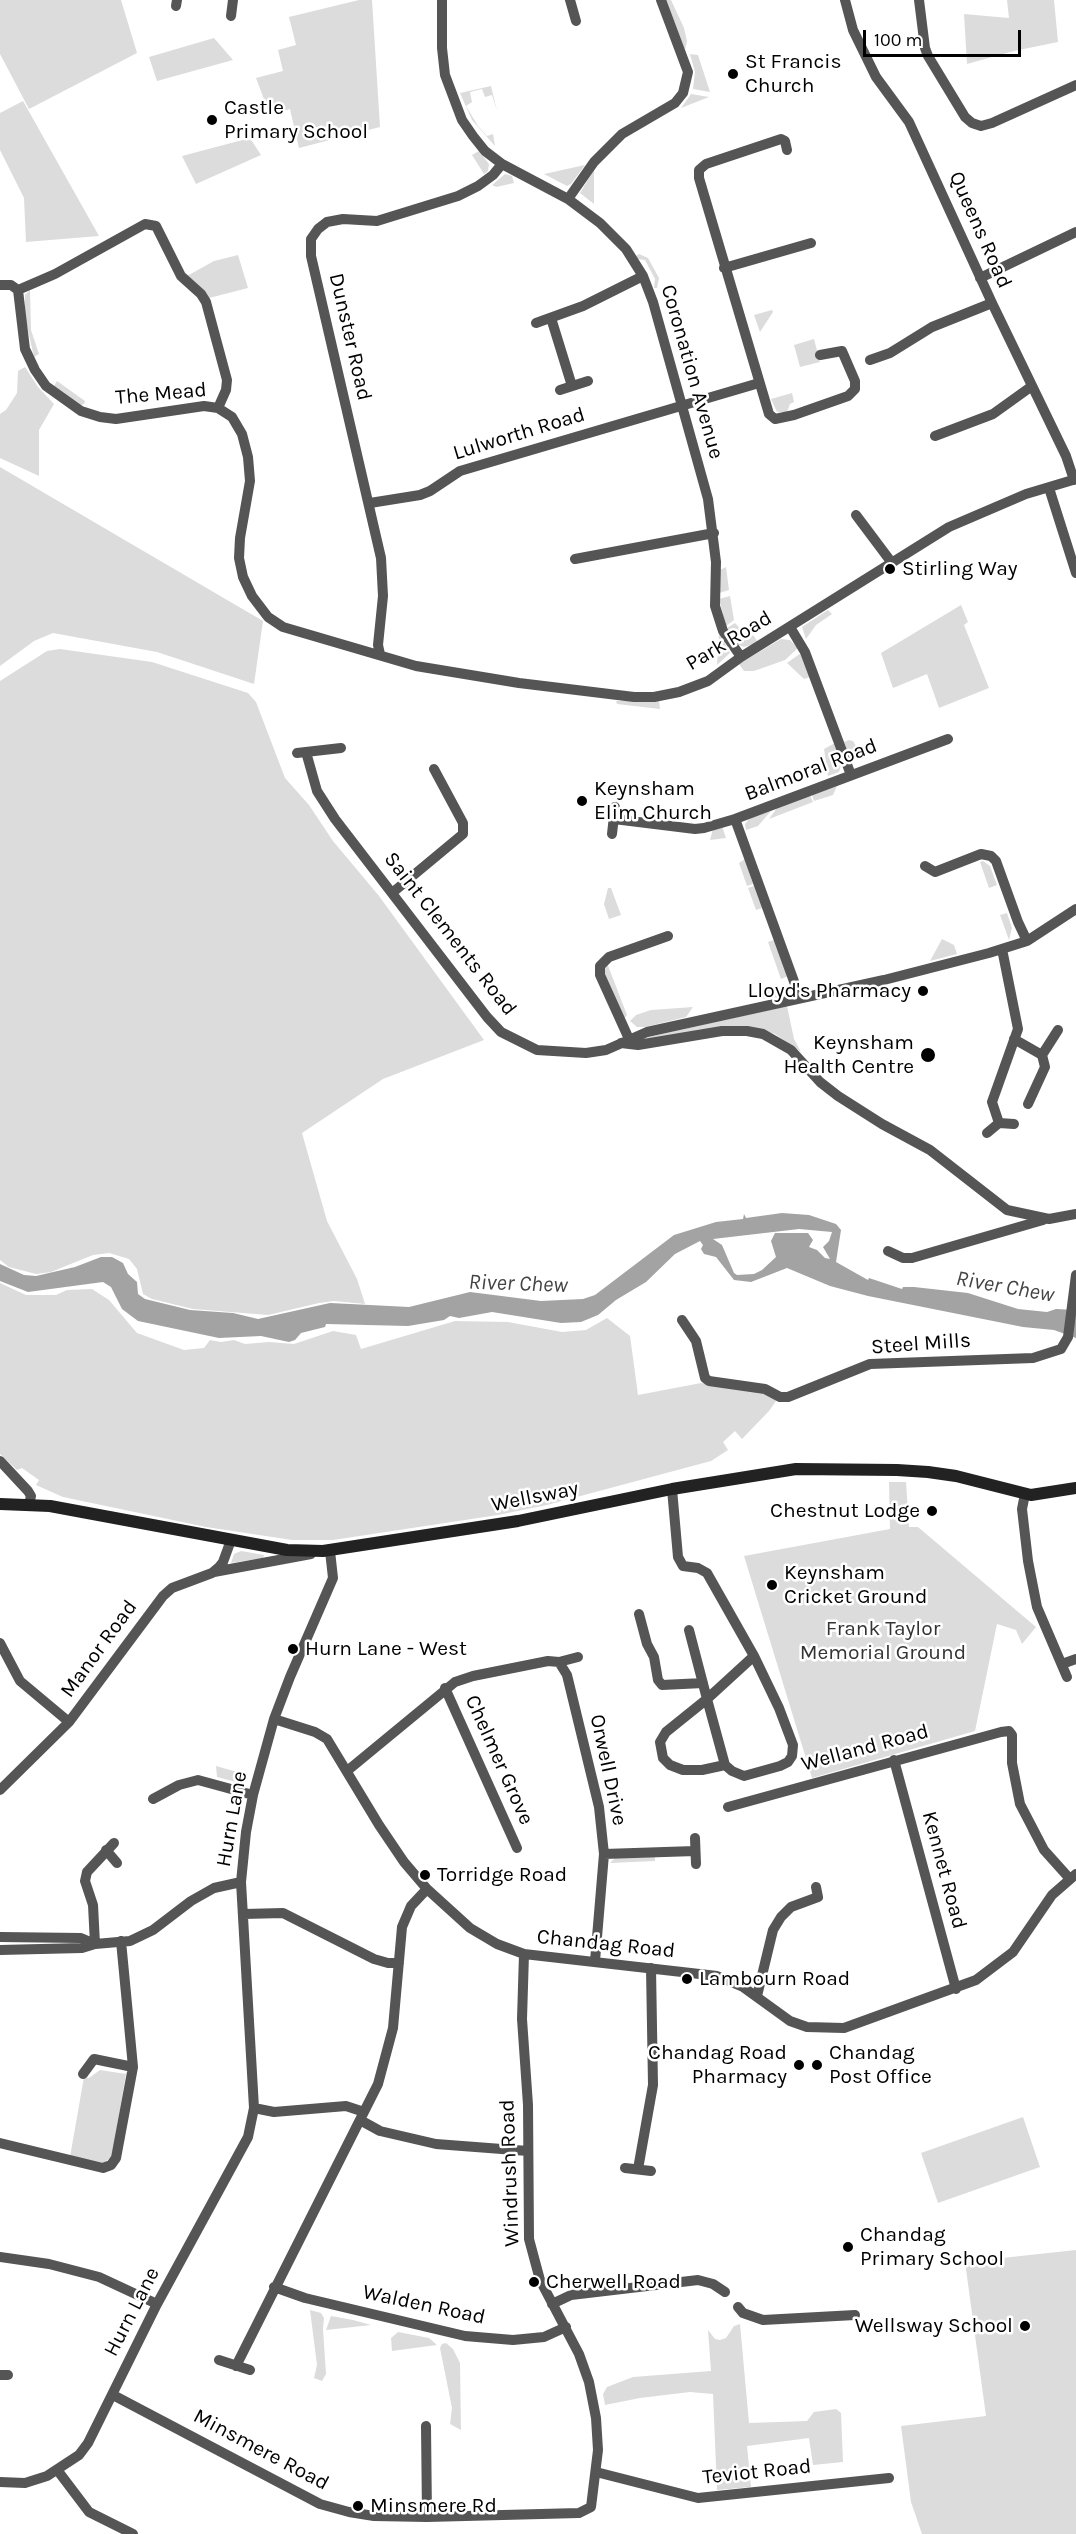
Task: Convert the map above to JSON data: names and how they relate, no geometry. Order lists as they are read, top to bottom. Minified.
{"streets":{"main road":["Wellsway"],"street":["Queens Road","Dunster Road","Coronation Avenue","The Mead","Lulworth Road","Park Road","Balmoral Road","Saint Clements Road","Steel Mills","Manor Road","Welland Road","Chelmer Grove","Orwell Drive","Hurn Lane","Kennet Road","Chandag Road","Windrush Road","Walden Road","Minsmere Road","Teviot Road"]},"crossings":[["Queens Road","Park Road"],["Dunster Road","Coronation Avenue"],["Dunster Road","Lulworth Road"],["Dunster Road","Park Road"],["Coronation Avenue","Lulworth Road"],["Coronation Avenue","Park Road"],["The Mead","Park Road"],["Wellsway","Manor Road"],["Wellsway","Hurn Lane"],["Manor Road","Hurn Lane"],["Welland Road","Kennet Road"],["Welland Road","Chandag Road"],["Orwell Drive","Chandag Road"],["Hurn Lane","Chandag Road"],["Hurn Lane","Minsmere Road"],["Kennet Road","Chandag Road"],["Chandag Road","Windrush Road"],["Windrush Road","Walden Road"],["Windrush Road","Minsmere Road"],["Windrush Road","Teviot Road"]],"water":["River Chew"],"parks":["Frank Taylor Memorial Ground"],"places":["St Francis Church","Castle Primary School","Stirling Way","Keynsham Elim Church","Lloyd's Pharmacy","Keynsham Health Centre","Chestnut Lodge","Keynsham Cricket Ground","Hurn Lane - West","Torridge Road","Lambourn Road","Chandag Road Pharmacy","Chandag Post Office","Chandag Primary School","Cherwell Road","Wellsway School","Minsmere Rd"],"scale_bar":"100 m"}
